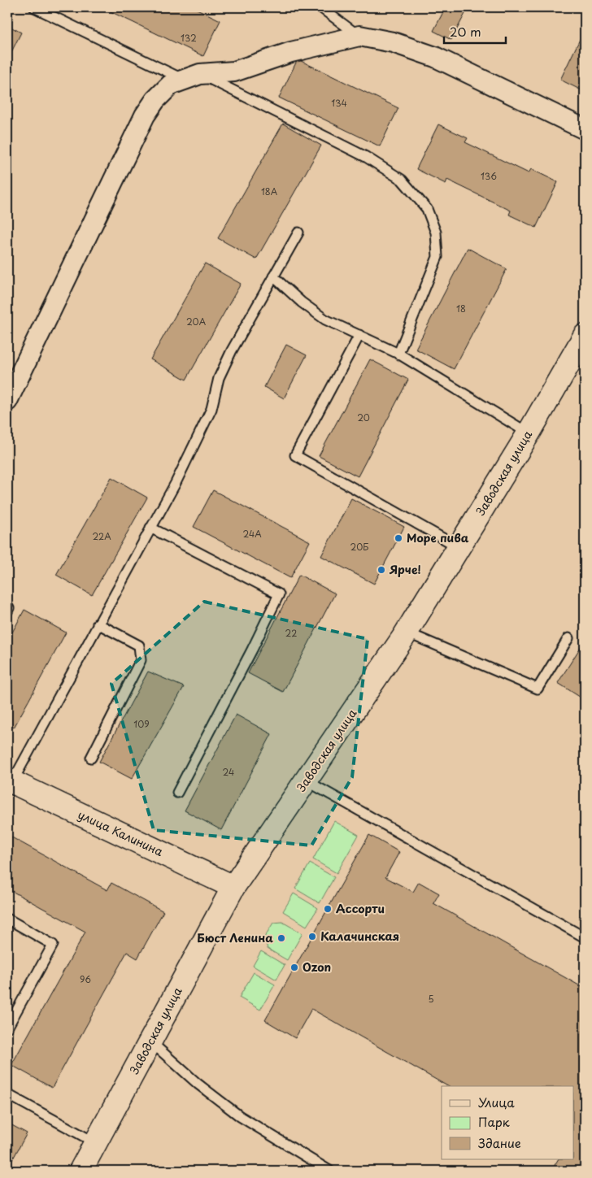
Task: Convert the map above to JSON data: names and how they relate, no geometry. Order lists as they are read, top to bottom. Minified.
{"streets":{"street":["Заводская улица","улица Калинина"]},"crossings":[["Заводская улица","улица Калинина"]],"places":["Море пива","Ярче!","Ассорти","Калачинская","Бюст Ленина","Ozon"],"house_numbers":["132","134","136","18А","18","20А","20","24А","22А","20Б","22","109","24","96","5"],"legend":["Улица","Парк","Здание"],"scale_bar":"20 m"}
